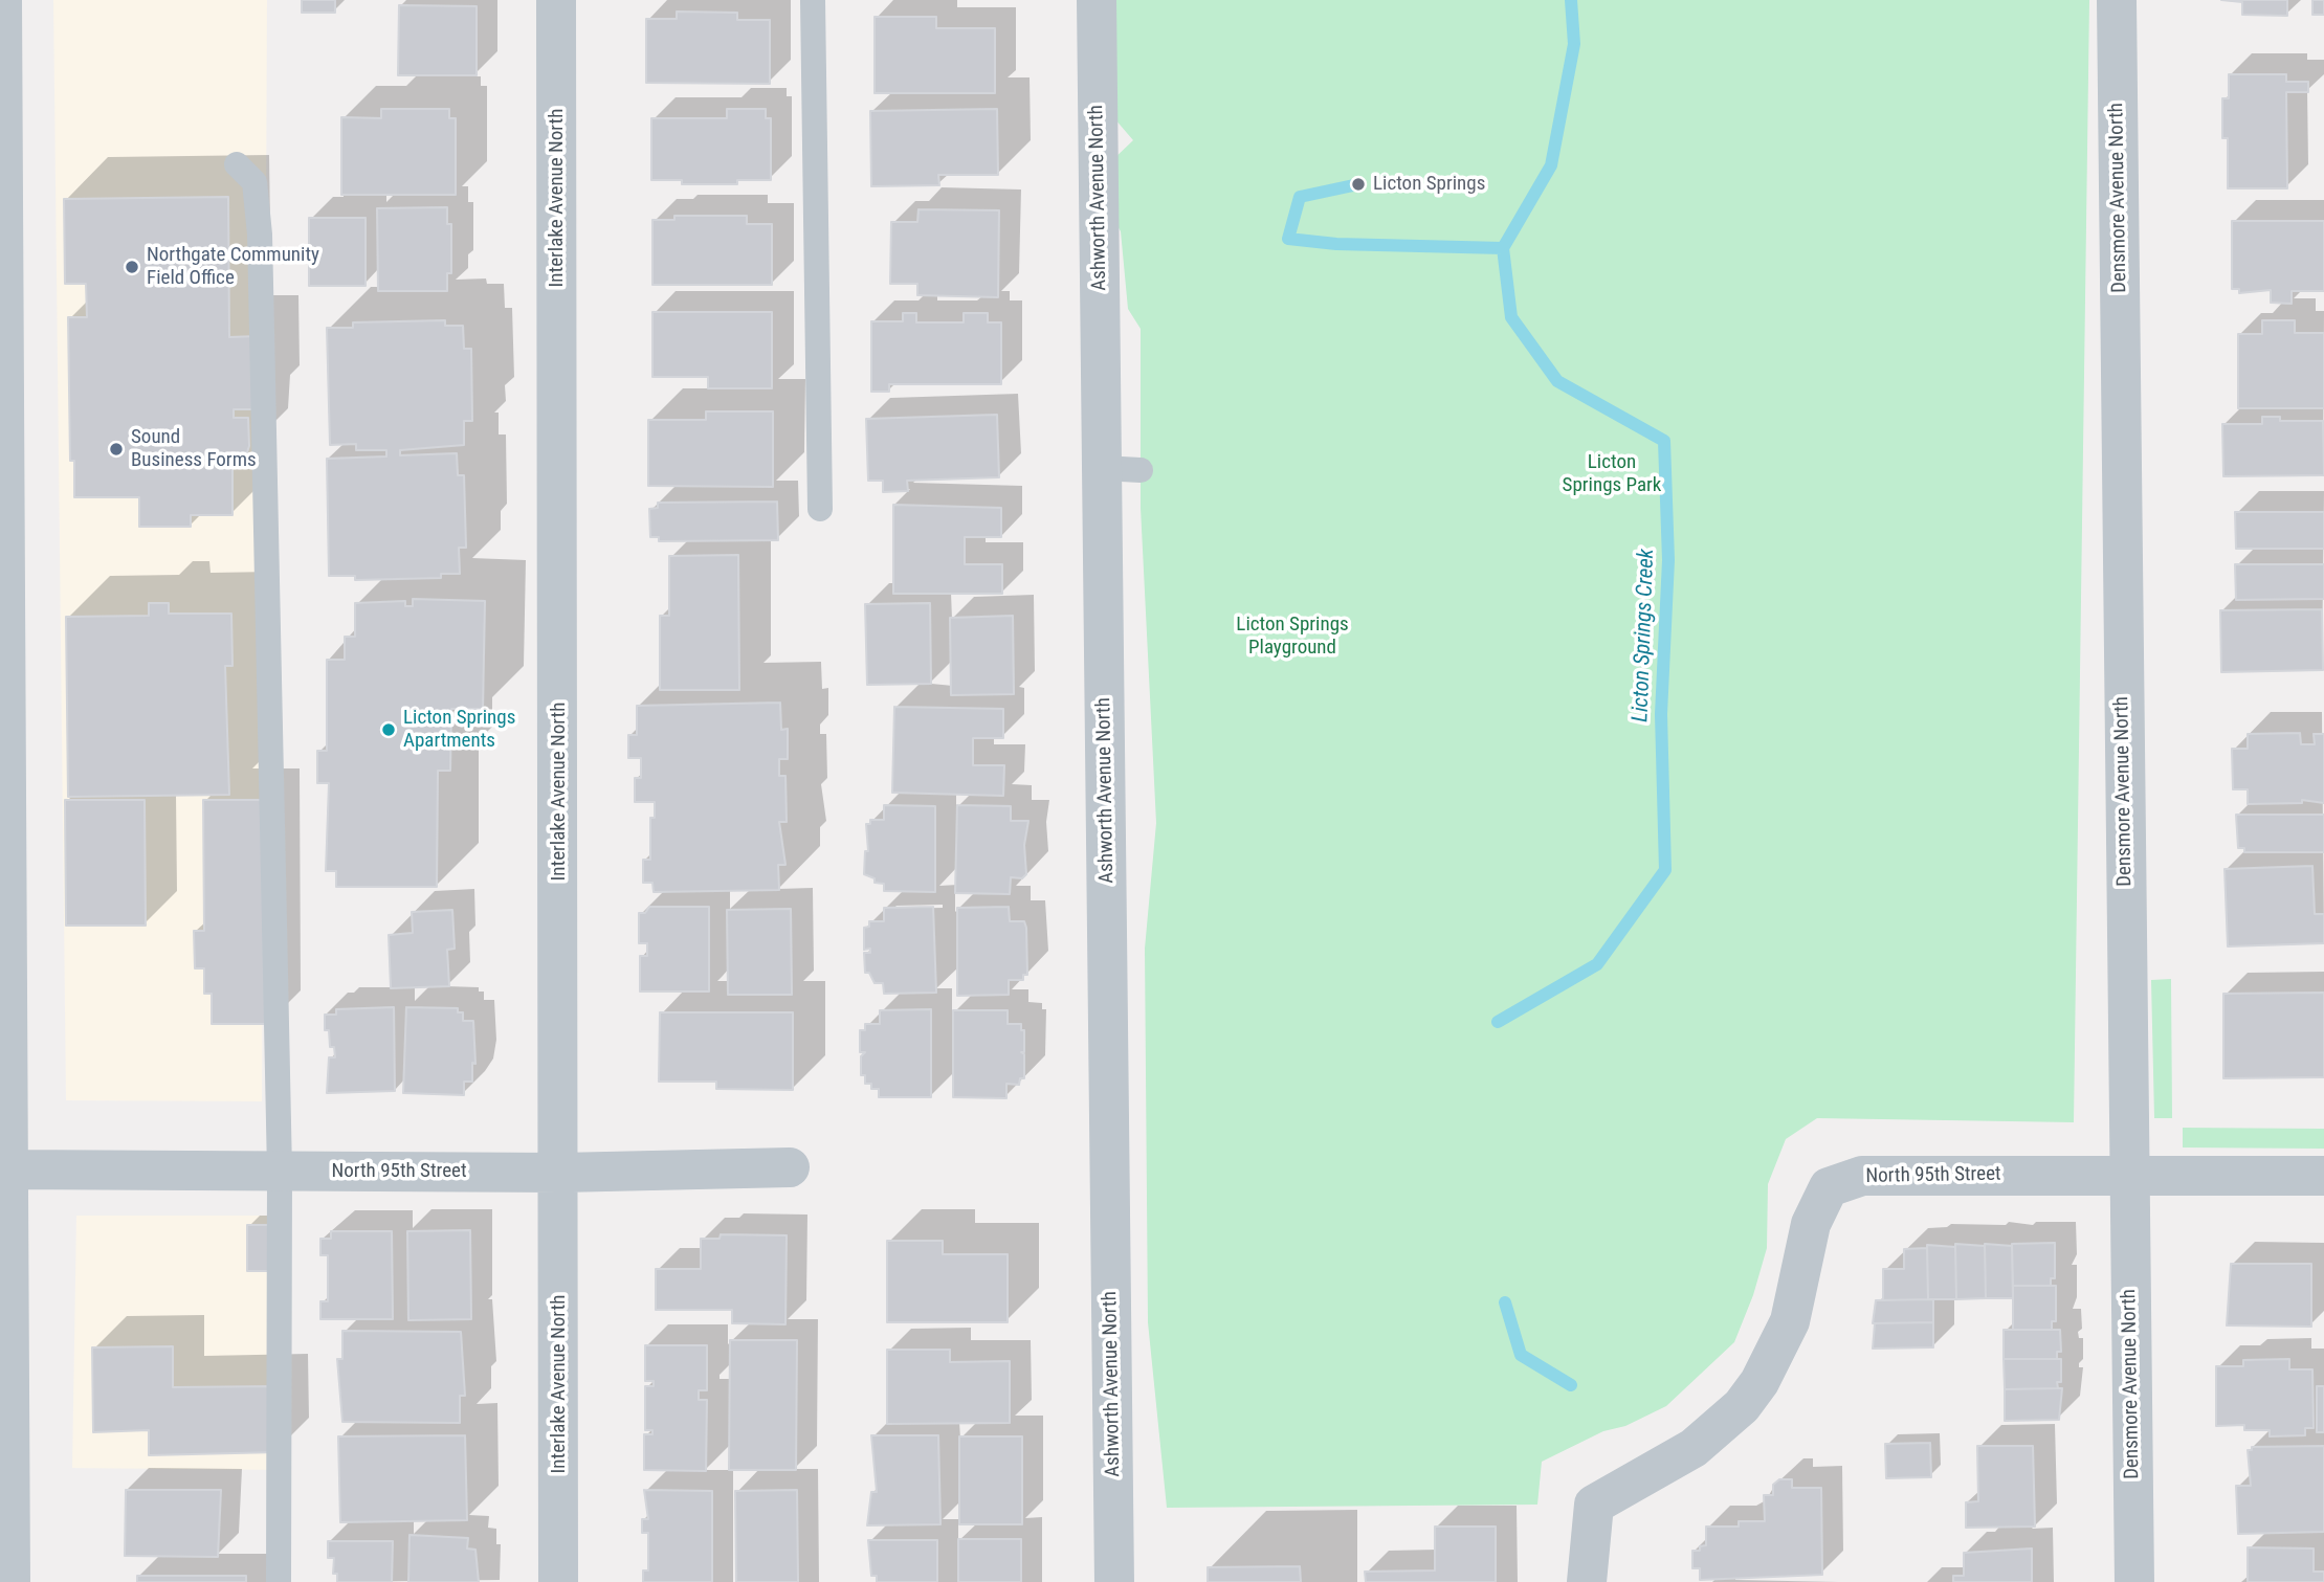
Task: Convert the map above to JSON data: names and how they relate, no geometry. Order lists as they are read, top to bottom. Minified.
{"streets":{"street":["Interlake Avenue North","Ashworth Avenue North","Densmore Avenue North","North 95th Street"]},"crossings":[["Interlake Avenue North","North 95th Street"],["Densmore Avenue North","North 95th Street"]],"water":["Licton Springs Creek"],"parks":["Licton Springs Park","Licton Springs Playground"],"places":["Licton Springs","Northgate Community Field Office","Sound Business Forms","Licton Springs Apartments"]}
